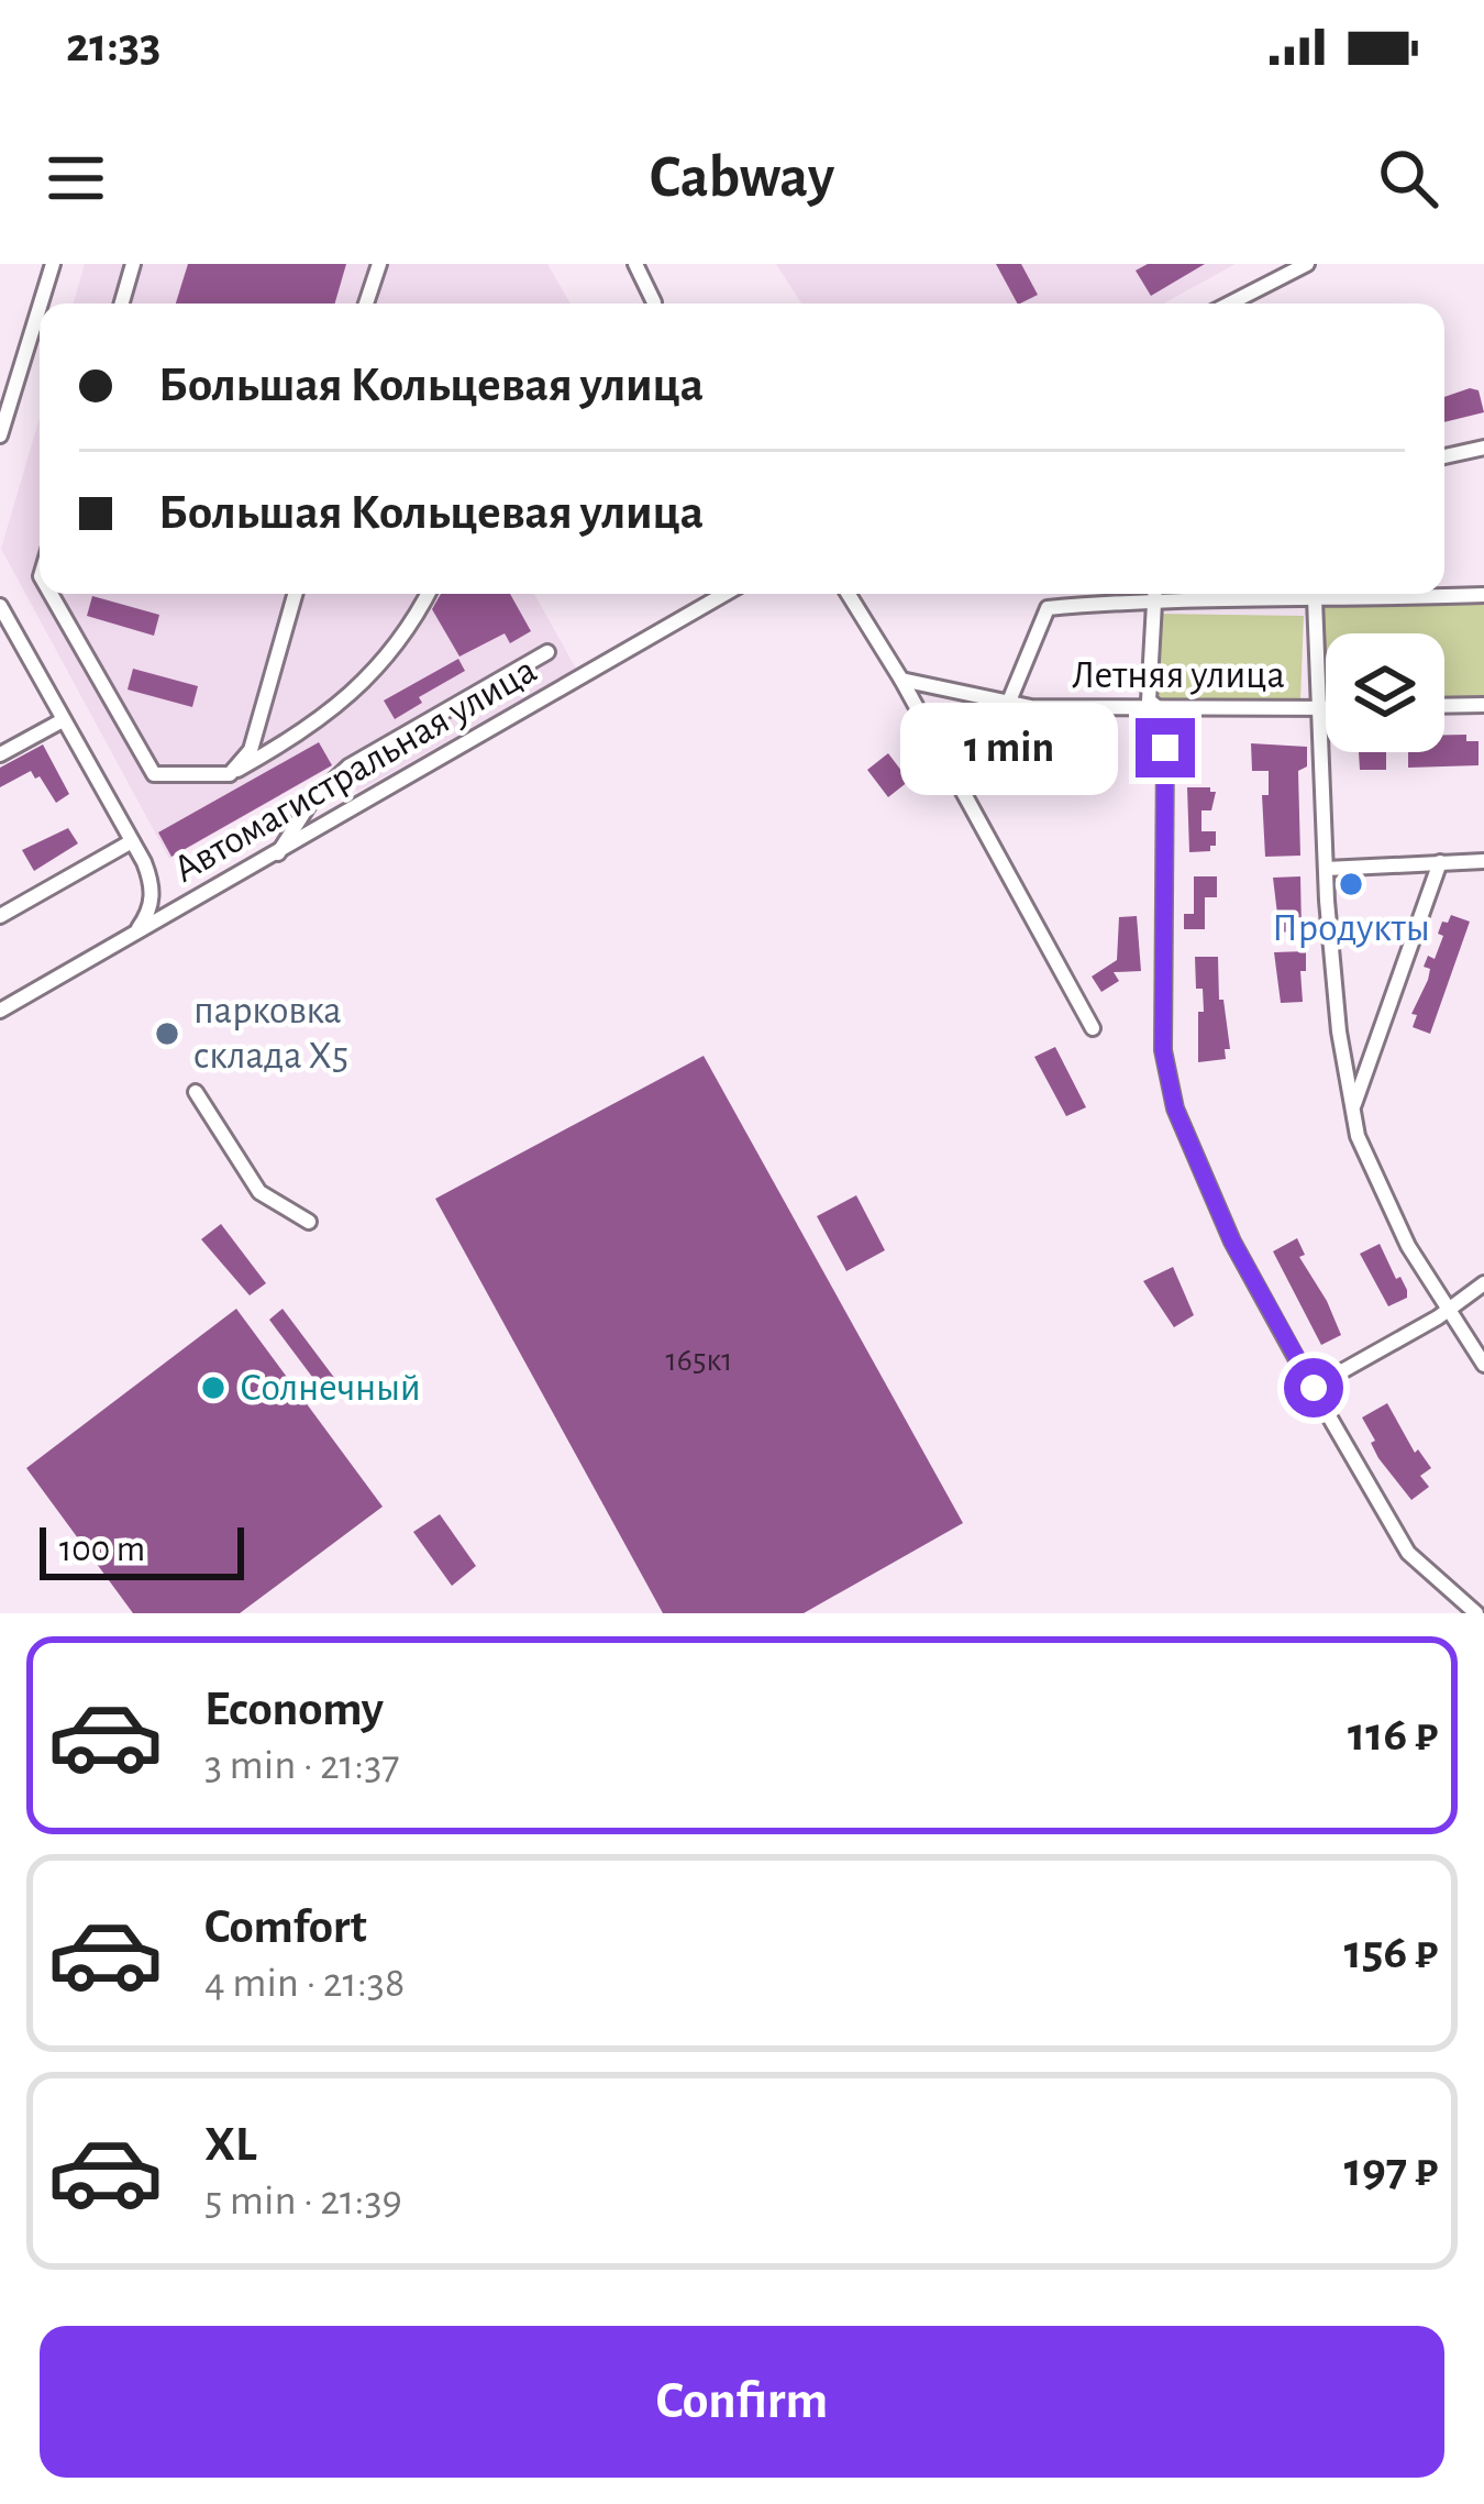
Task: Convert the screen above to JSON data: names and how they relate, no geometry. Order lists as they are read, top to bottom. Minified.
{"streets":{"street":["Летняя улица","Автомагистральная улица"]},"places":["Продукты","парковка склада X5","Солнечный"],"house_numbers":["165к1"],"scale_bar":"100 m","page":{"status":"21:33","header":"Cabway","banner":["Большая Кольцевая улица","Большая Кольцевая улица"],"bubble":"1 min","scale":"100 m","list":[{"name":"Economy","note":"3 min · 21:37","value":"116 ₽"},{"name":"Comfort","note":"4 min · 21:38","value":"156 ₽"},{"name":"XL","note":"5 min · 21:39","value":"197 ₽"}],"buttons":"Confirm"}}
